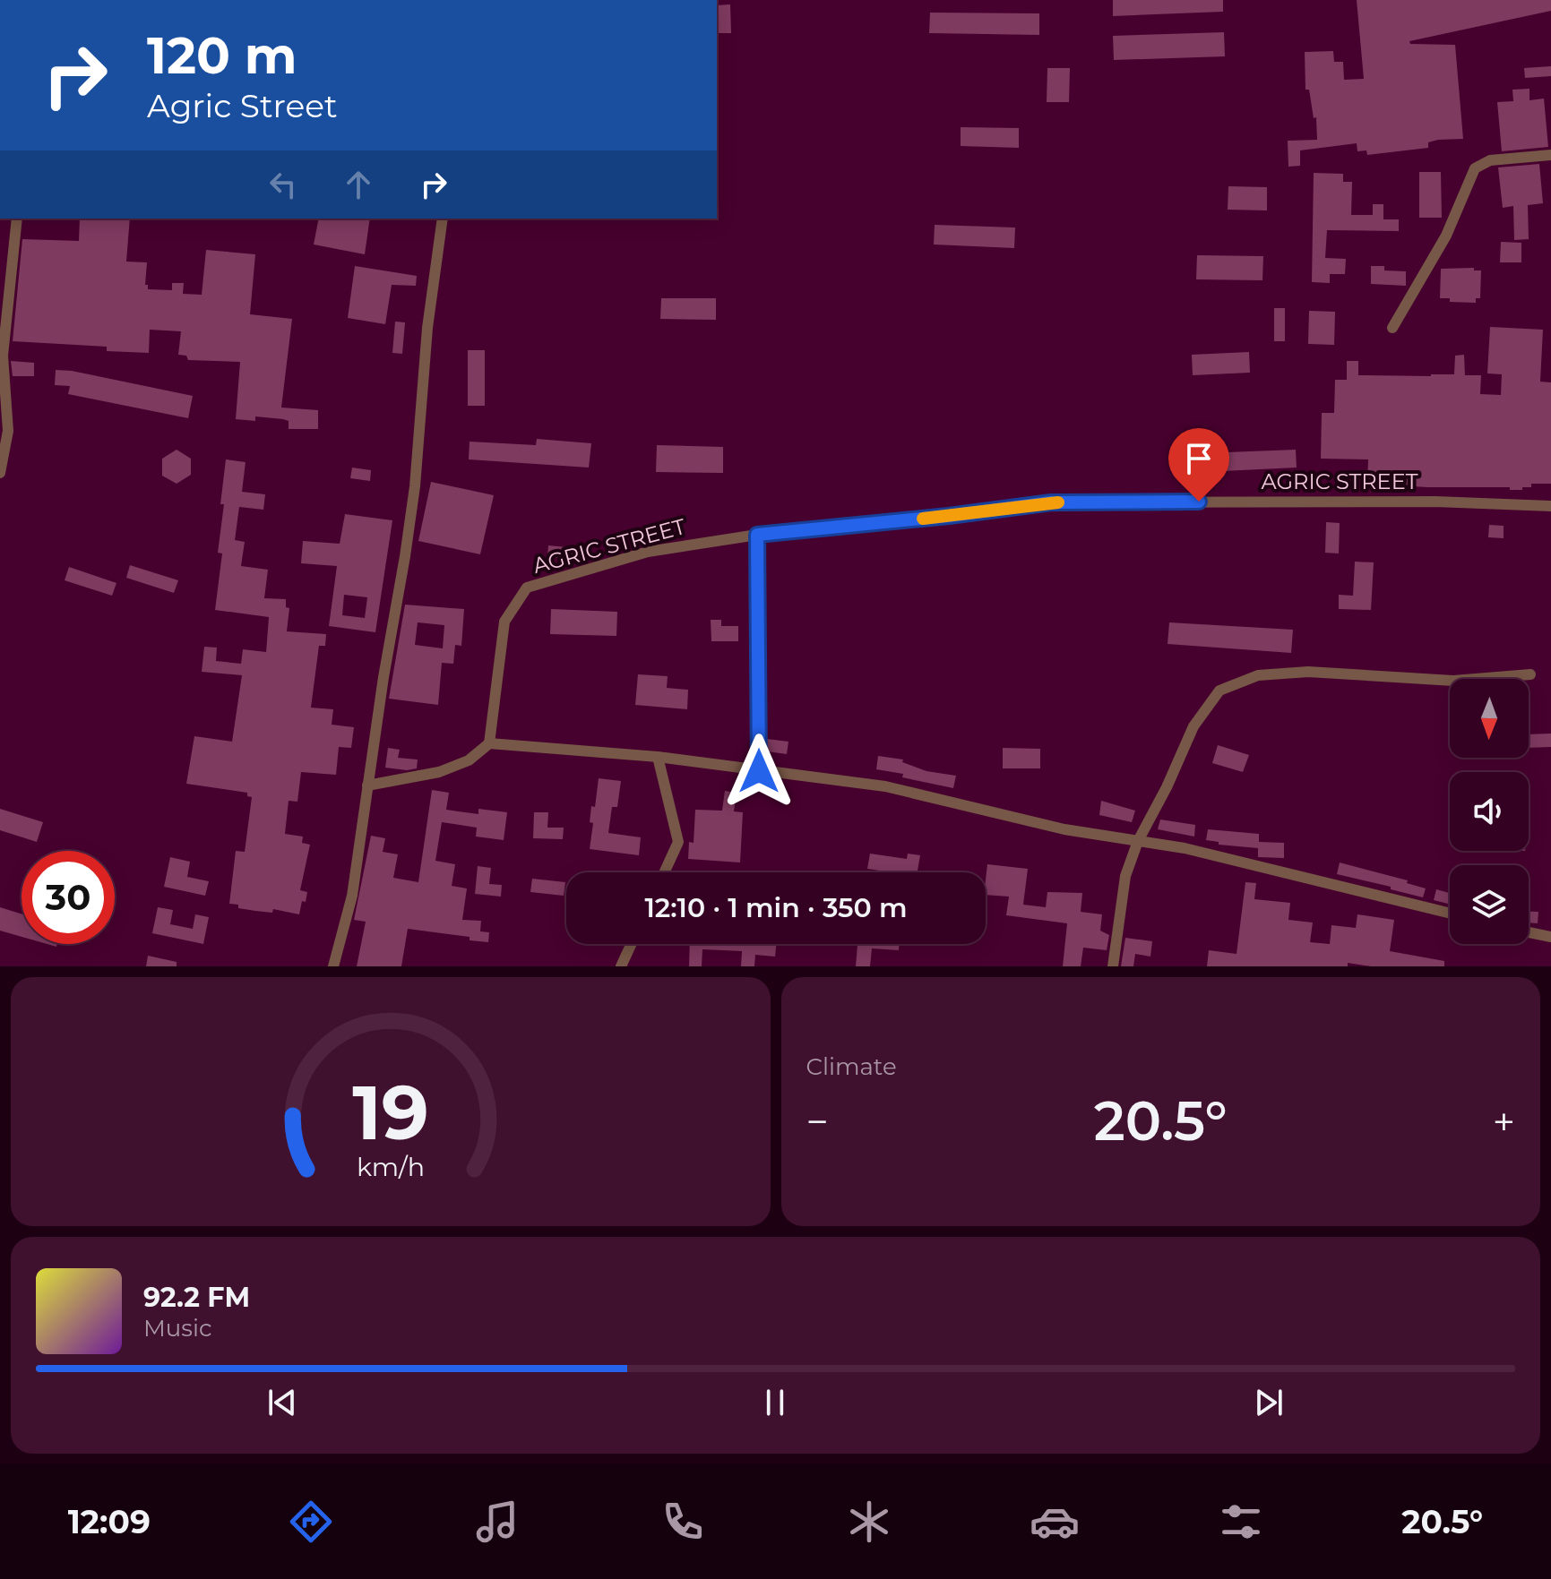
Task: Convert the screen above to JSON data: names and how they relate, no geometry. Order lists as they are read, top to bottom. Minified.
{"streets":{"street":["AGRIC STREET"]},"north":"bottom","page":{"turn":["120 m","Agric Street"],"limit":"30","trip":"12:10 · 1 min · 350 m","tile":"Climate","heat":["−","20.5°","+"],"song":["92.2 FM","Music"],"tabs":["12:09","20.5°"],"gauge":["19","km/h"]}}
